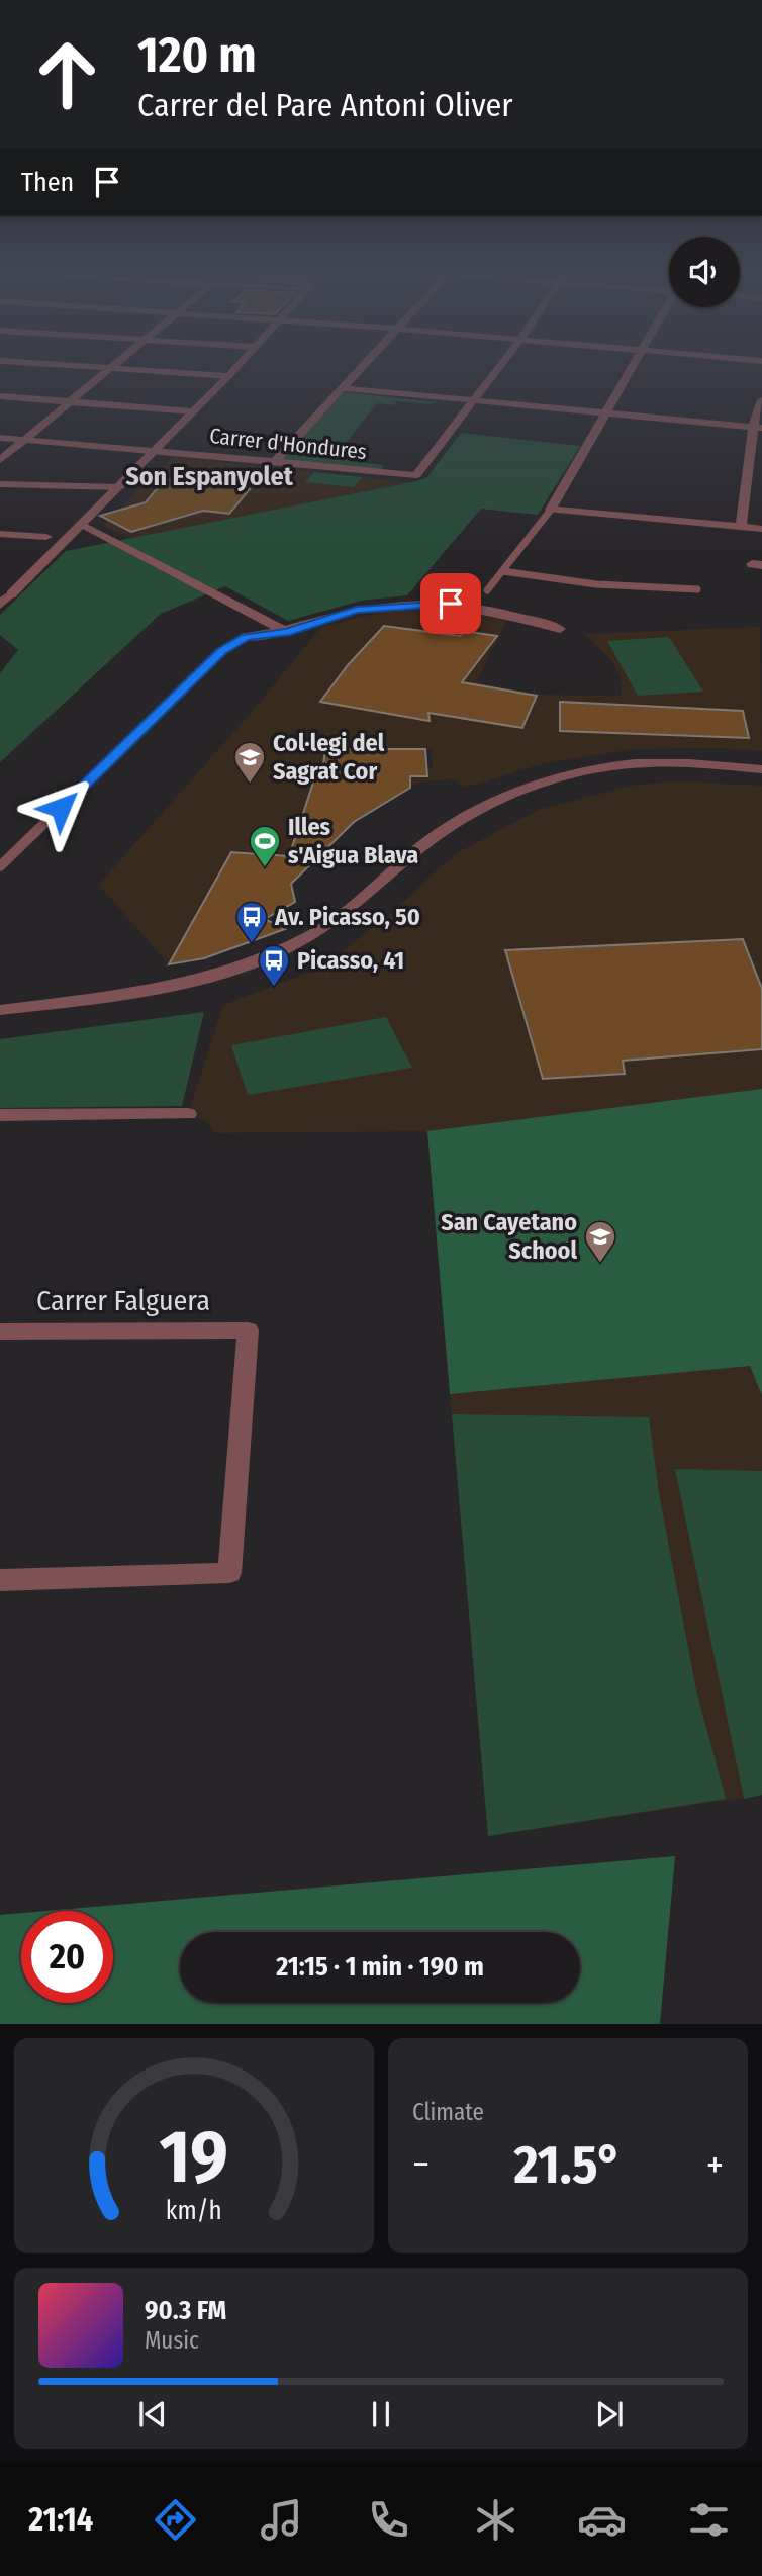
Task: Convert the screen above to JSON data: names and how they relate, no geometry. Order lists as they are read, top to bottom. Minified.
{"streets":{"street":["Carrer d'Hondures","Carrer Falguera"]},"districts":["Son Espanyolet"],"places":{"school or university":["Col·legi del Sagrat Cor","San Cayetano School"],"sports":["Illes s'Aigua Blava"],"bus stop":["Av. Picasso, 50","Picasso, 41"]},"page":{"turn":["120 m","Carrer del Pare Antoni Oliver"],"then":"Then","limit":"20","trip":"21:15 · 1 min · 190 m","tile":"Climate","heat":["−","21.5°","+"],"song":["90.3 FM","Music"],"tabs":"21:14","gauge":["19","km/h"]}}
